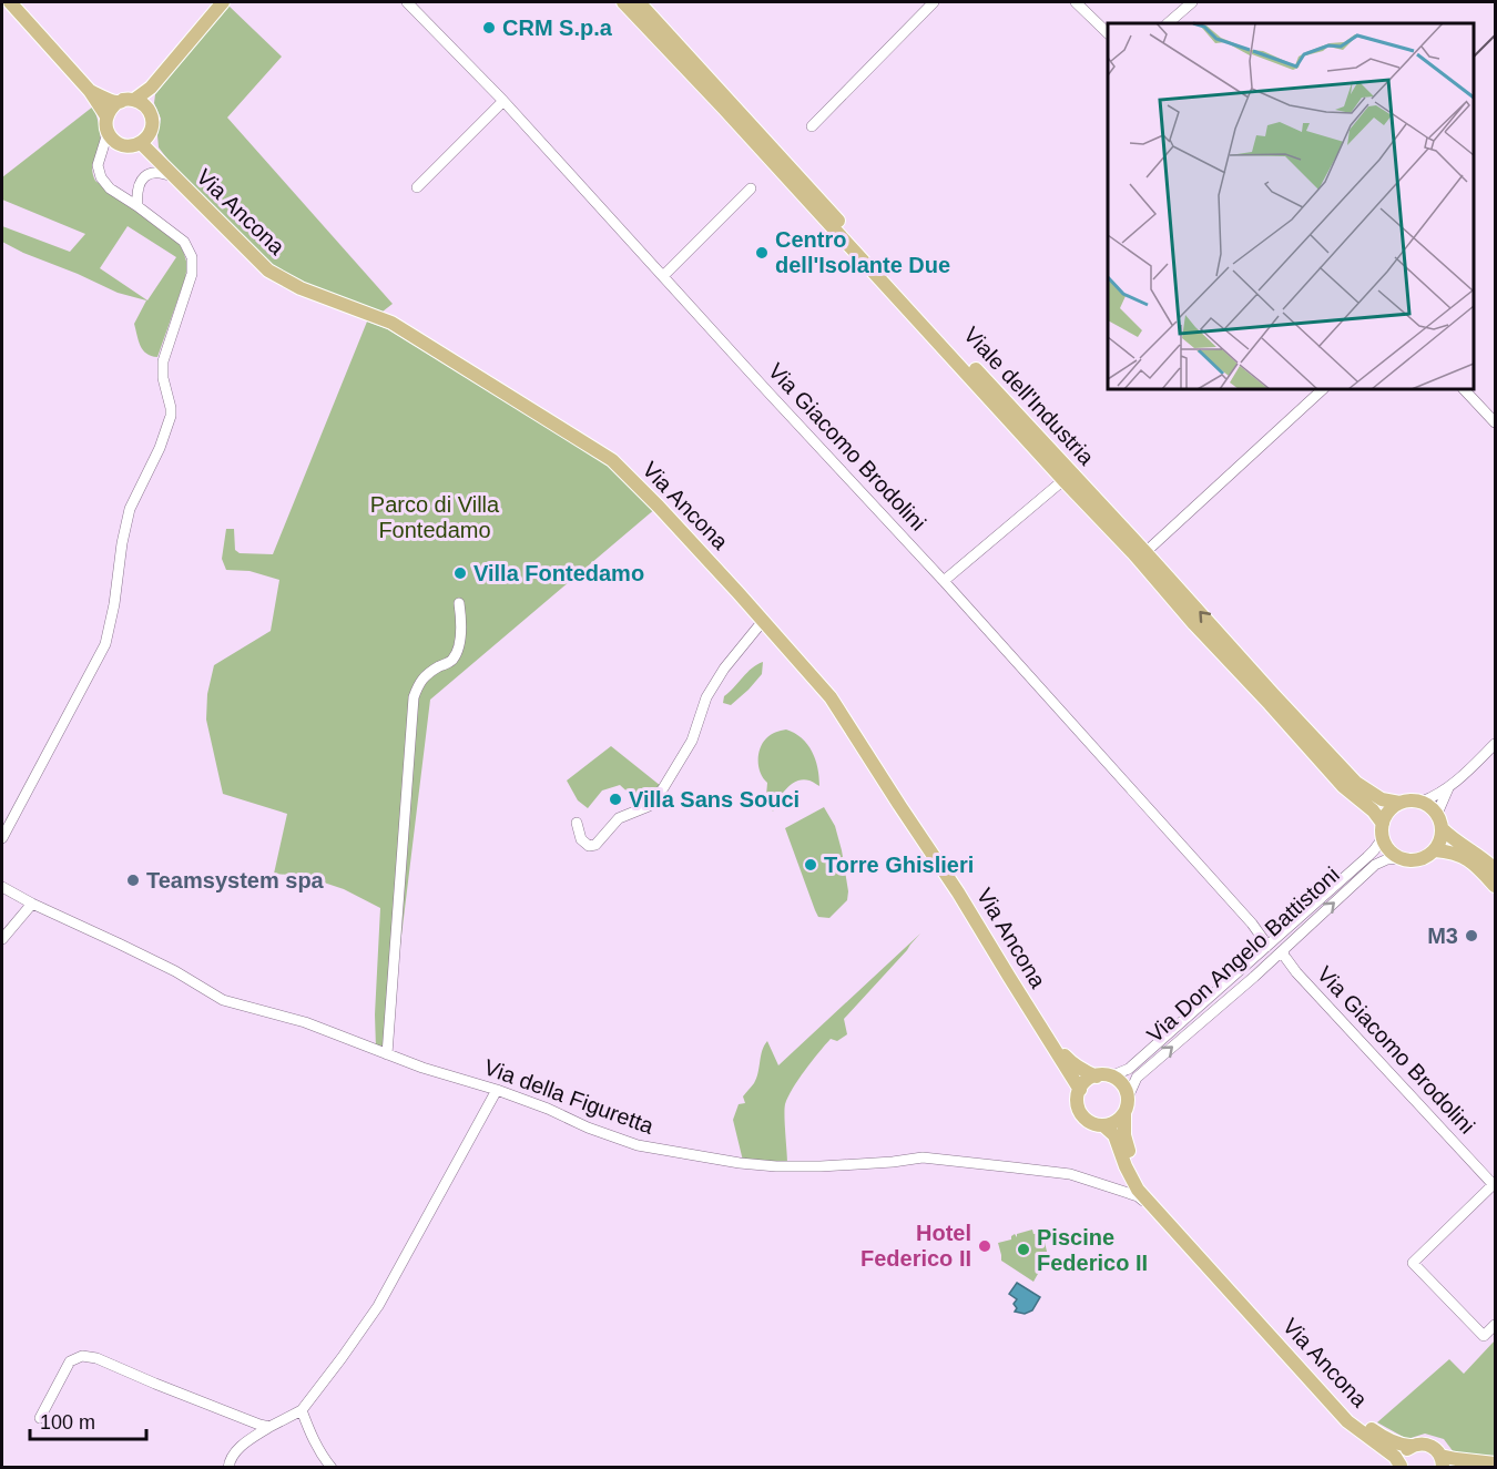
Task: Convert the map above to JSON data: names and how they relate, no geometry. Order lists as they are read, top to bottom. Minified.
{"streets":{"main road":["Via Ancona","Viale dell'Industria","Via Don Angelo Battistoni"],"street":["Via Giacomo Brodolini","Via della Figuretta"]},"crossings":[["Via Ancona","Via Don Angelo Battistoni"],["Via Ancona","Via della Figuretta"],["Viale dell'Industria","Via Giacomo Brodolini"],["Viale dell'Industria","Via Don Angelo Battistoni"],["Via Giacomo Brodolini","Via Don Angelo Battistoni"]],"parks":["Parco di Villa Fontedamo"],"places":["CRM S.p.a","Centro dell'Isolante Due","Villa Fontedamo","Villa Sans Souci","Torre Ghislieri","Teamsystem spa","M3","Hotel Federico II","Piscine Federico II"],"scale_bar":"100 m"}
